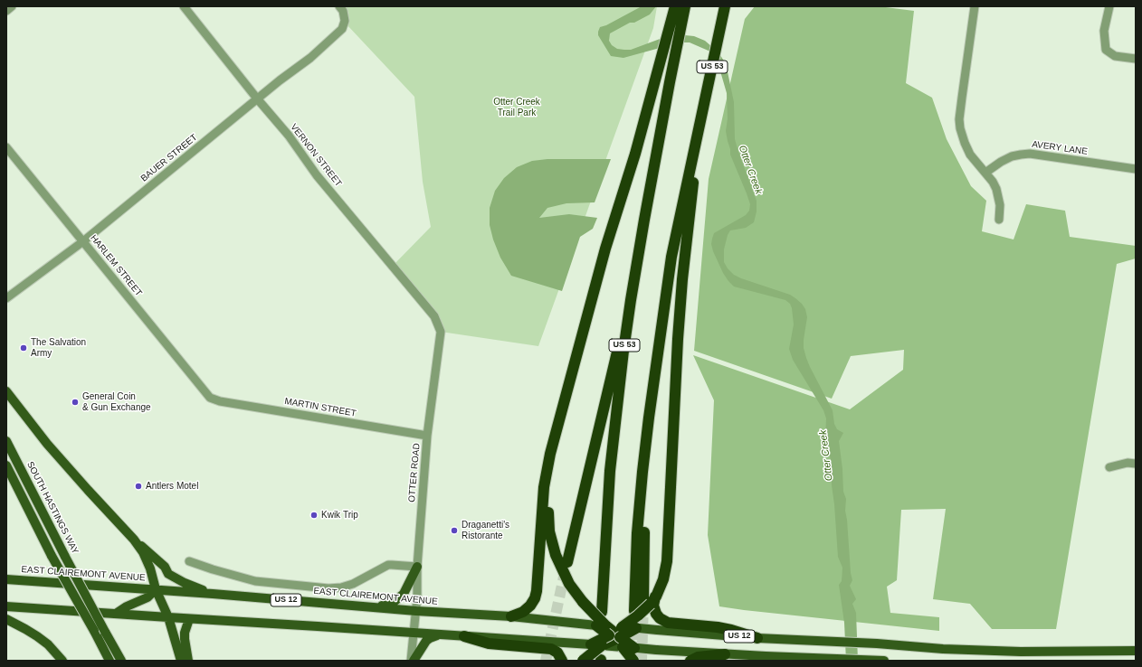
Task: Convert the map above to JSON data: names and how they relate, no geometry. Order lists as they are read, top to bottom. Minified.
{"streets":{"highway":["US 53"],"main road":["SOUTH HASTINGS WAY","EAST CLAIREMONT AVENUE","US 12"],"street":["AVERY LANE","VERNON STREET","BAUER STREET","HARLEM STREET","MARTIN STREET","OTTER ROAD"]},"crossings":[["VERNON STREET","BAUER STREET"],["VERNON STREET","OTTER ROAD"],["BAUER STREET","HARLEM STREET"],["HARLEM STREET","MARTIN STREET"],["MARTIN STREET","OTTER ROAD"],["OTTER ROAD","EAST CLAIREMONT AVENUE"],["EAST CLAIREMONT AVENUE","US 12"]],"water":["Otter Creek"],"parks":["Otter Creek Trail Park"],"places":["The Salvation Army","General Coin & Gun Exchange","Antlers Motel","Kwik Trip","Draganetti's Ristorante"]}
